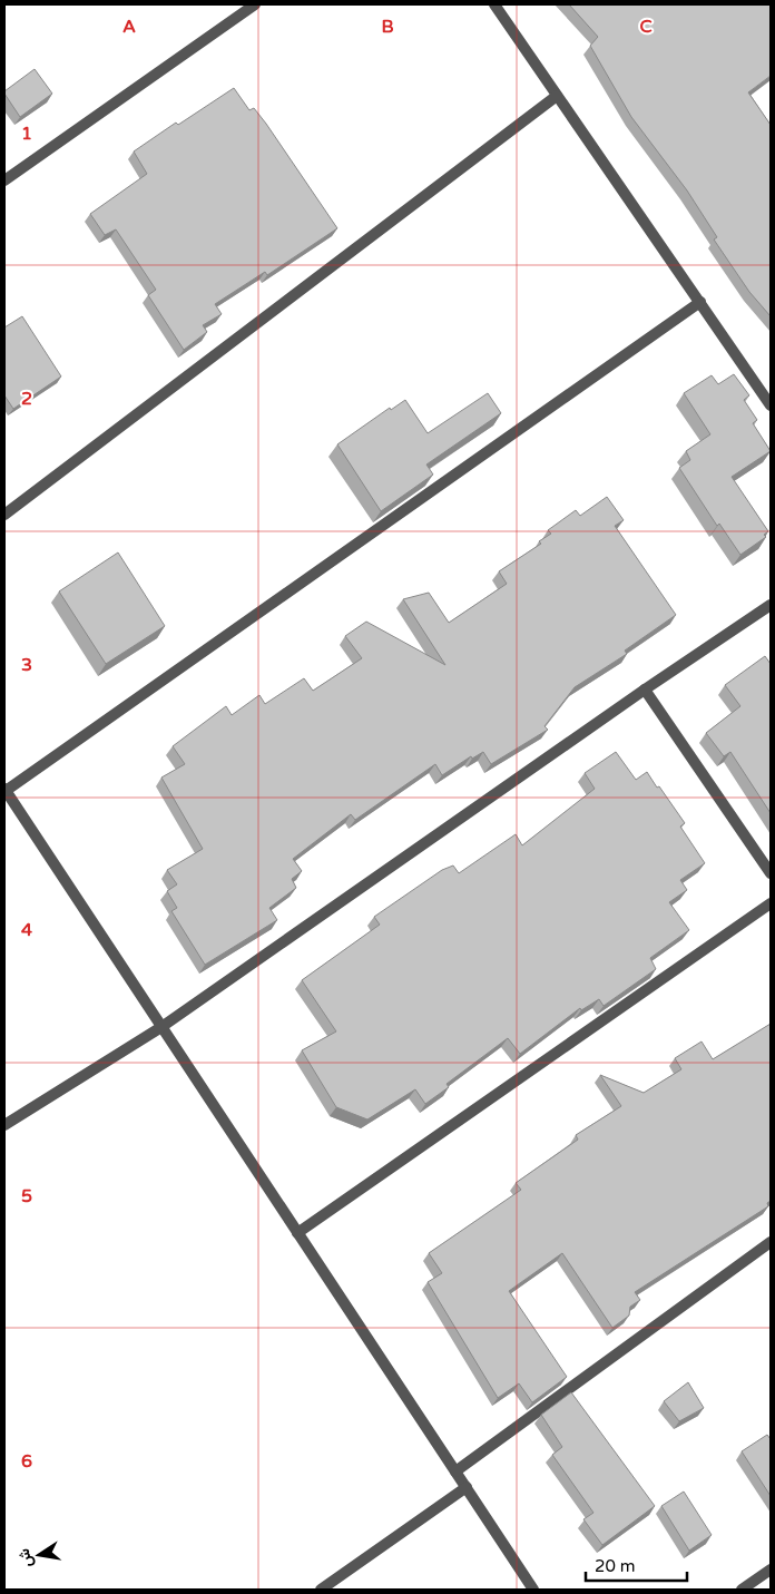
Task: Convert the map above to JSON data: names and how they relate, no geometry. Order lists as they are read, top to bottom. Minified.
{"scale_bar":"20 m","north":"left","grid":{"columns":["A","B","C"],"rows":["1","2","3","4","5","6"]}}
